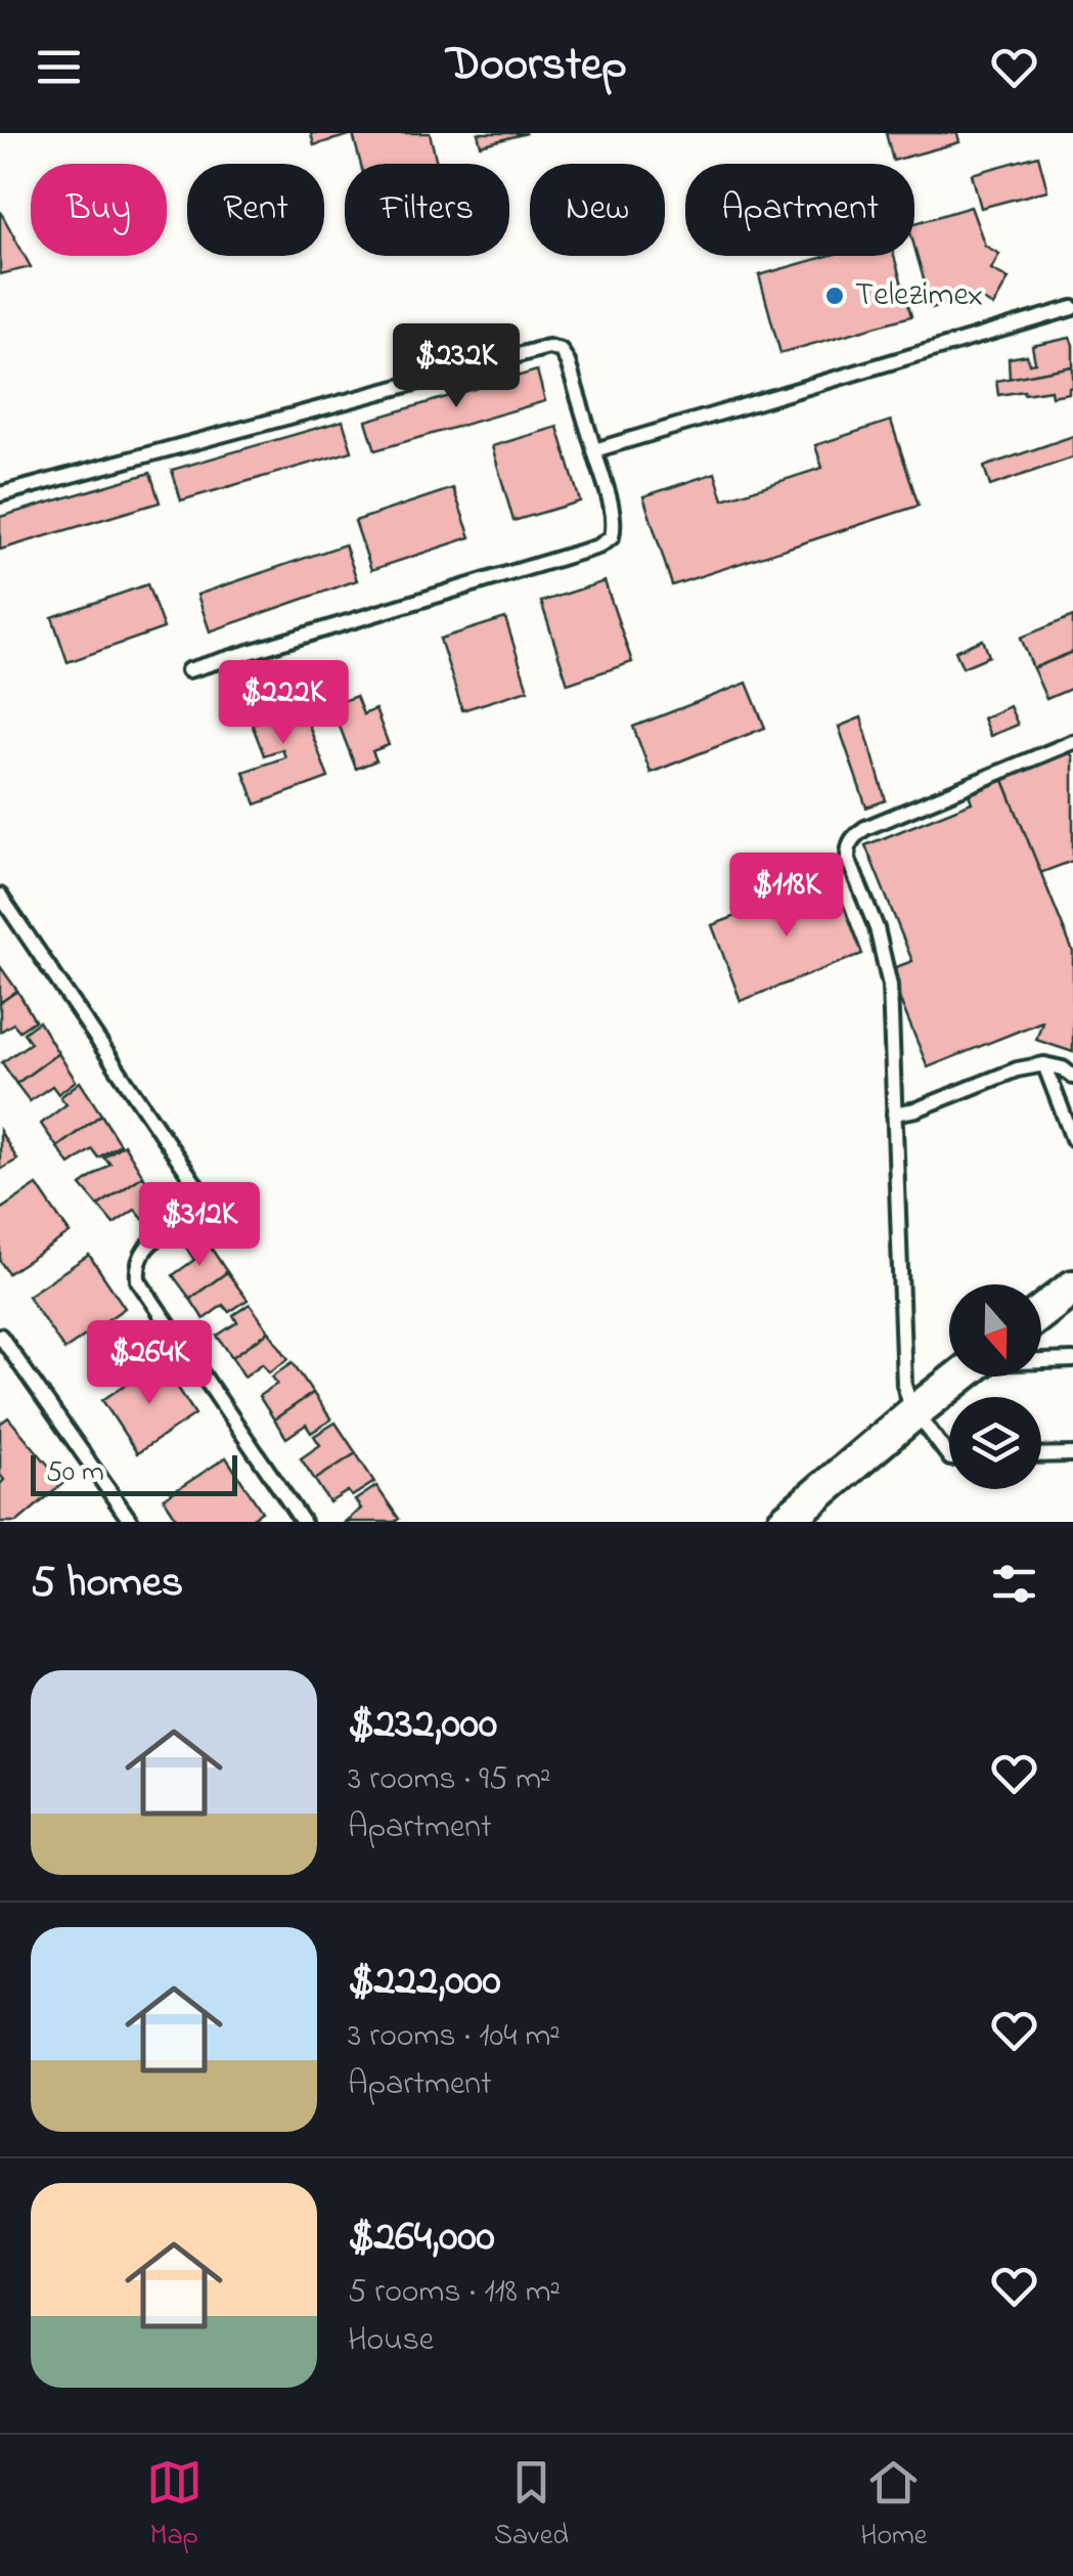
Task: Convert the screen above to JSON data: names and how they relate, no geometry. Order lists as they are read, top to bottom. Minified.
{"places":["Telezimex"],"scale_bar":"50 m","north":"bottom","page":{"header":"Doorstep","chip":["Buy","Rent","Filters","New","Apartment"],"price":["$232K","$222K","$118K","$312K","$264K"],"scale":"50 m","heading":"5 homes","list":[{"name":"$232,000","note":"3 rooms · 95 m² · Apartment"},{"name":"$222,000","note":"3 rooms · 104 m² · Apartment"},{"name":"$264,000","note":"5 rooms · 118 m² · House"}],"tabs":["Map","Saved","Home"]}}
